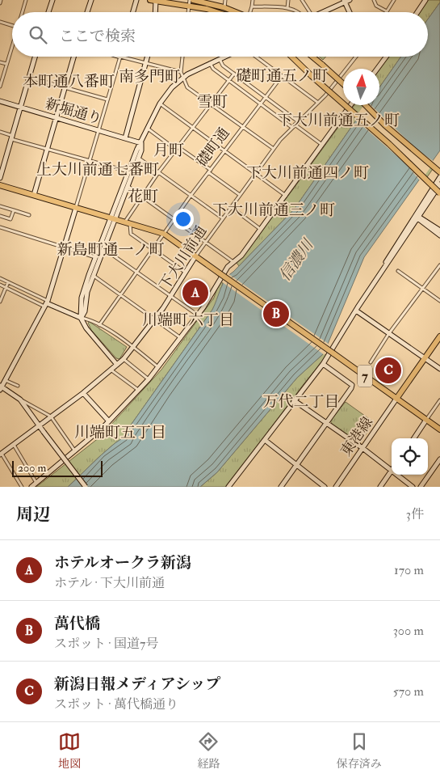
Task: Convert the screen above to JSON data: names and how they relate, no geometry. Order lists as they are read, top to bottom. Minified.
{"streets":{"highway":["7"],"street":["新堀通り","礎町通","下大川前通","東港線"]},"crossings":[["礎町通","7"],["下大川前通","7"],["7","東港線"]],"districts":["礎町通五ノ町","南多門町","本町通八番町","雪町","下大川前通五ノ町","月町","上大川前通七番町","下大川前通四ノ町","花町","下大川前通三ノ町","新島町通一ノ町","川端町六丁目","万代二丁目","川端町五丁目"],"water":["信濃川"],"scale_bar":"200 m","north":"top","page":{"search":"ここで検索","pins":["A","B","C"],"scale":"200 m","heading":["周辺","3件"],"list":[{"mark":"A","name":"ホテルオークラ新潟","note":"ホテル · 下大川前通","value":"170 m"},{"mark":"B","name":"萬代橋","note":"スポット · 国道7号","value":"300 m"},{"mark":"C","name":"新潟日報メディアシップ","note":"スポット · 萬代橋通り","value":"570 m"}],"nav":["地図","経路","保存済み"]}}
